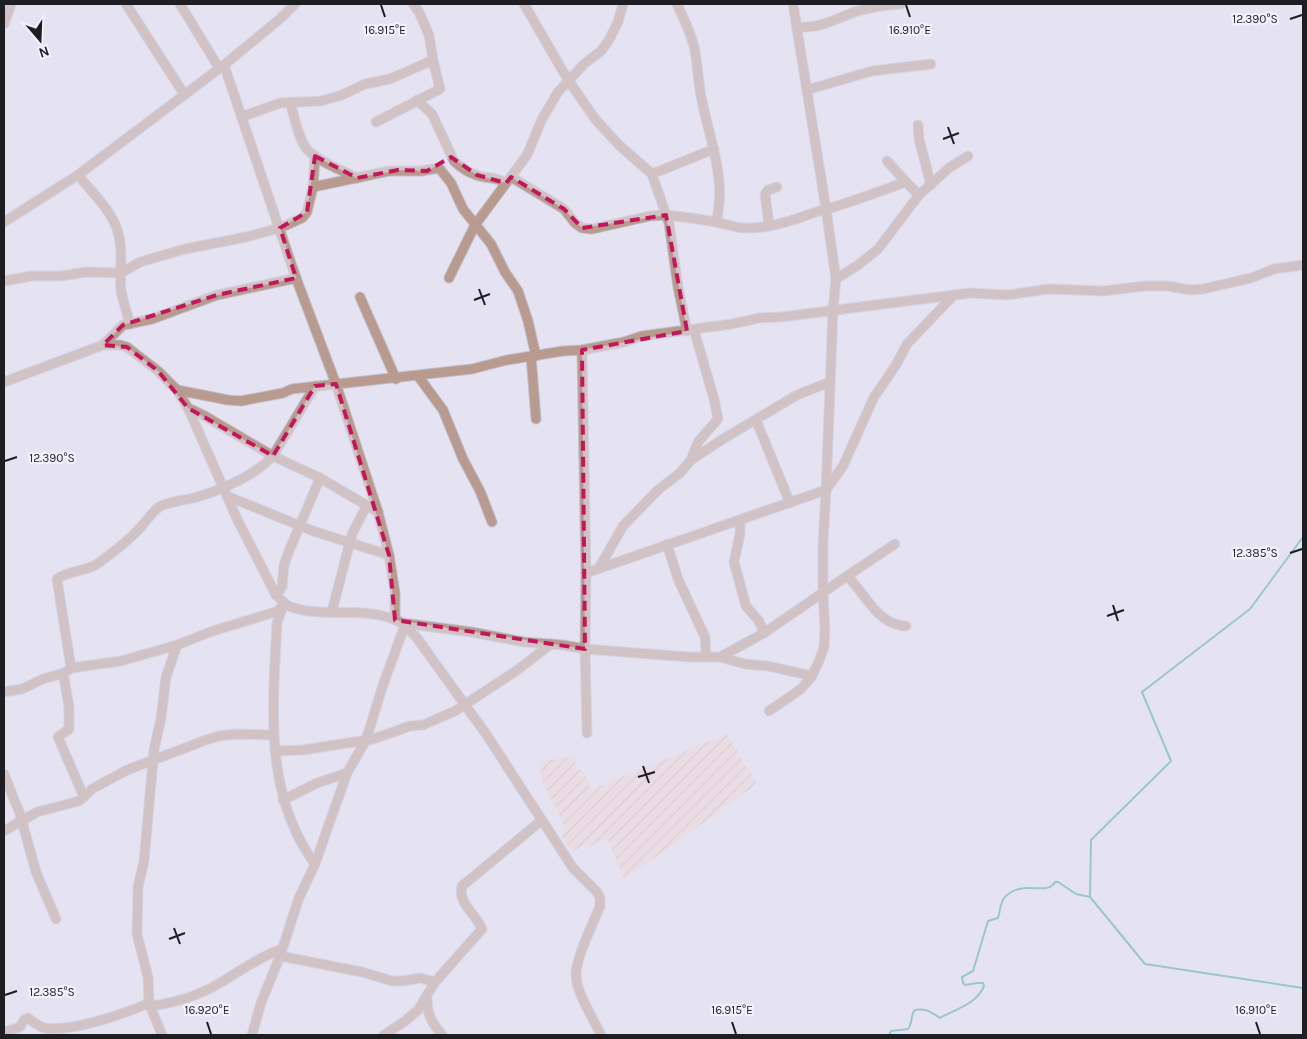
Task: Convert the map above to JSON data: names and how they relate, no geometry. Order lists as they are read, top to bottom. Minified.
{"north":"bottom","coordinates":["12.390°S","16.915°E","16.910°E","12.385°S","16.920°E"]}
